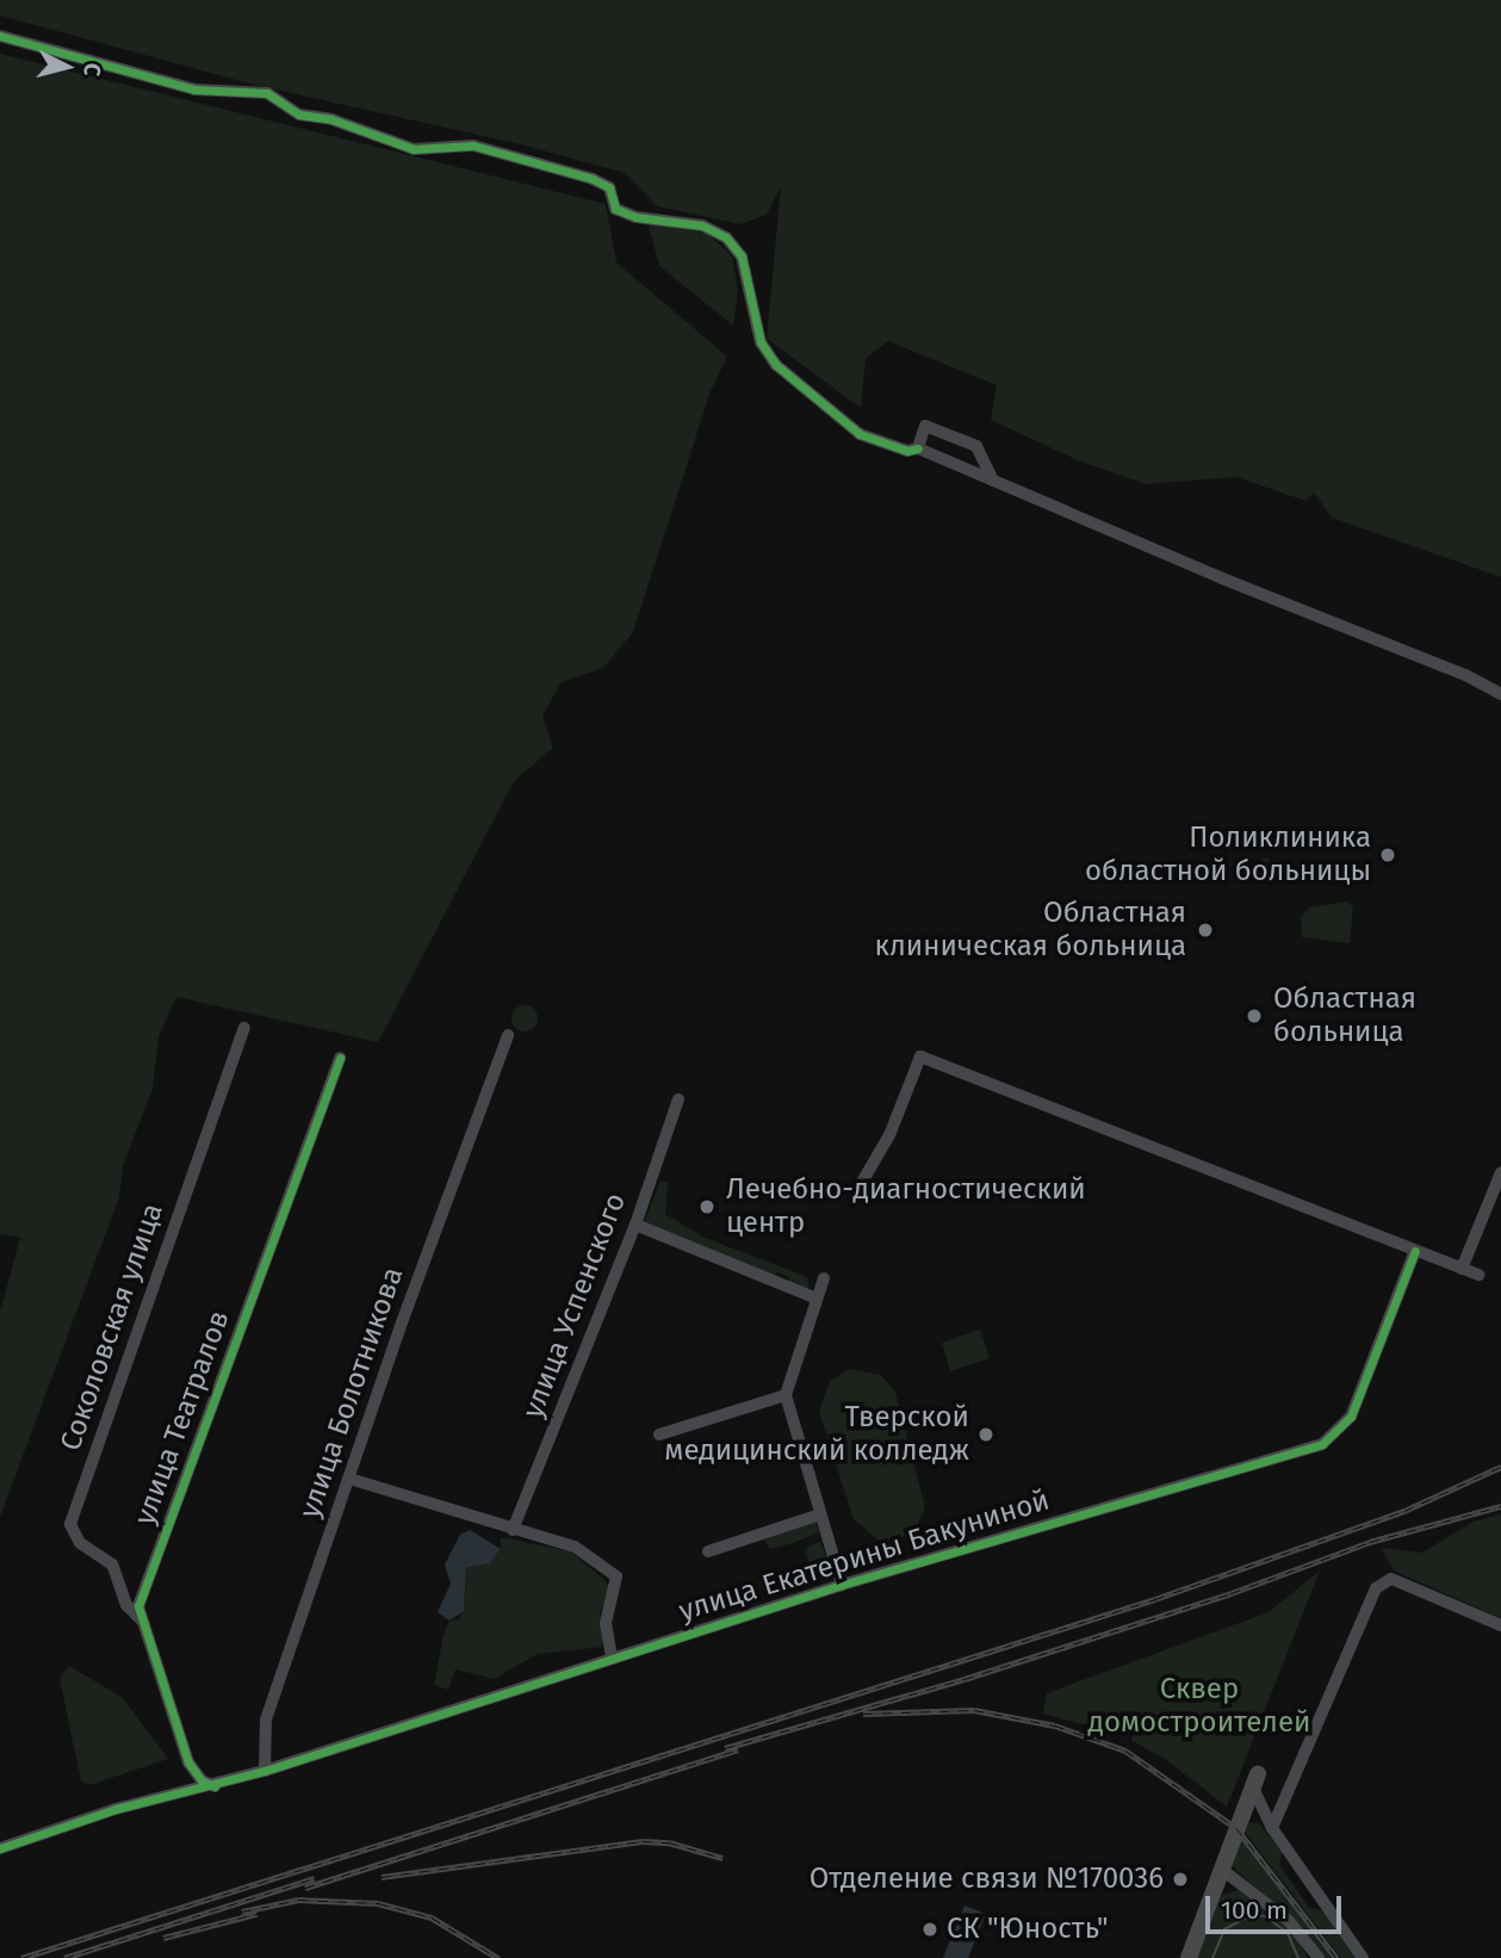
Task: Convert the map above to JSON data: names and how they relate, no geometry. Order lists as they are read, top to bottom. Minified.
{"streets":{"street":["улица Успенского","Соколовская улица","улица Болотникова","улица Театралов","улица Екатерины Бакуниной"]},"crossings":[["Соколовская улица","улица Театралов"],["улица Болотникова","улица Екатерины Бакуниной"],["улица Театралов","улица Екатерины Бакуниной"]],"parks":["Сквер домостроителей"],"places":["Поликлиника областной больницы","Областная клиническая больница","Областная больница","Лечебно-диагностический центр","Тверской медицинский колледж","Отделение связи №170036","СК \"Юность\""],"scale_bar":"100 m","north":"right"}
